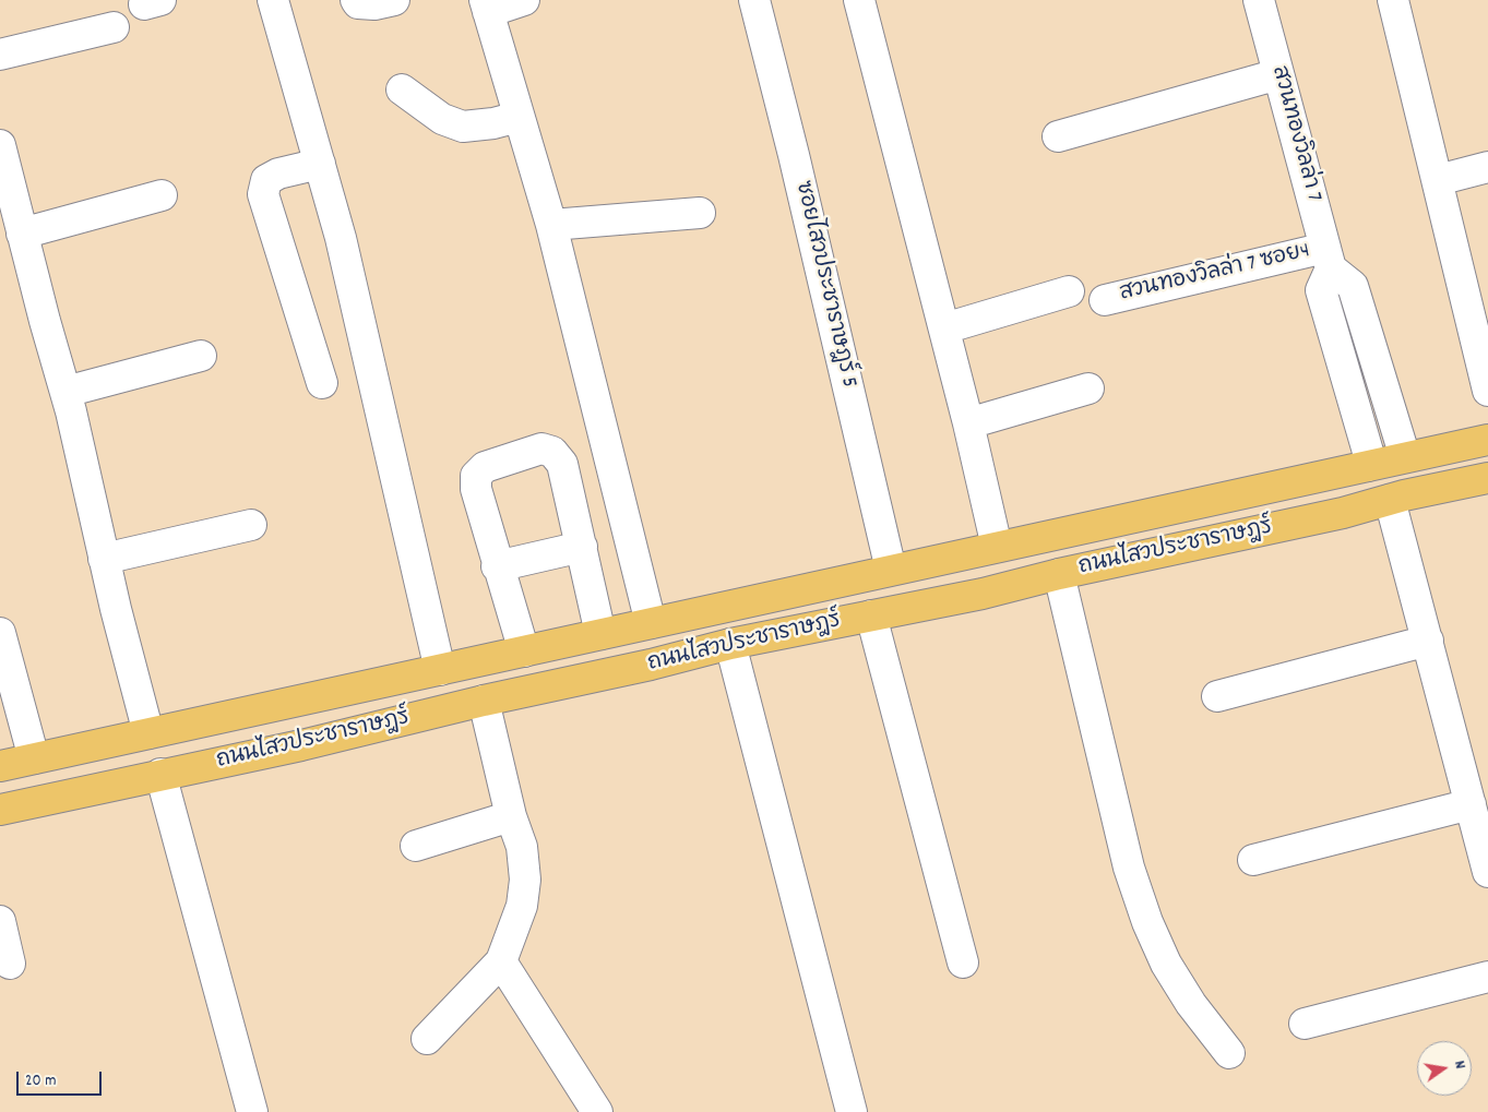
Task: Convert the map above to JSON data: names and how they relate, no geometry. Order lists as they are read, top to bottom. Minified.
{"streets":{"main road":["ถนนไสวประชาราษฎร์"],"street":["สวนทองวิลล่า 7","สวนทองวิลล่า 7 ซอย4","ซอยไสวประชาราษฎร์ 5"]},"crossings":[["สวนทองวิลล่า 7","สวนทองวิลล่า 7 ซอย4"],["ซอยไสวประชาราษฎร์ 5","ถนนไสวประชาราษฎร์"]],"scale_bar":"20 m","north":"right"}
